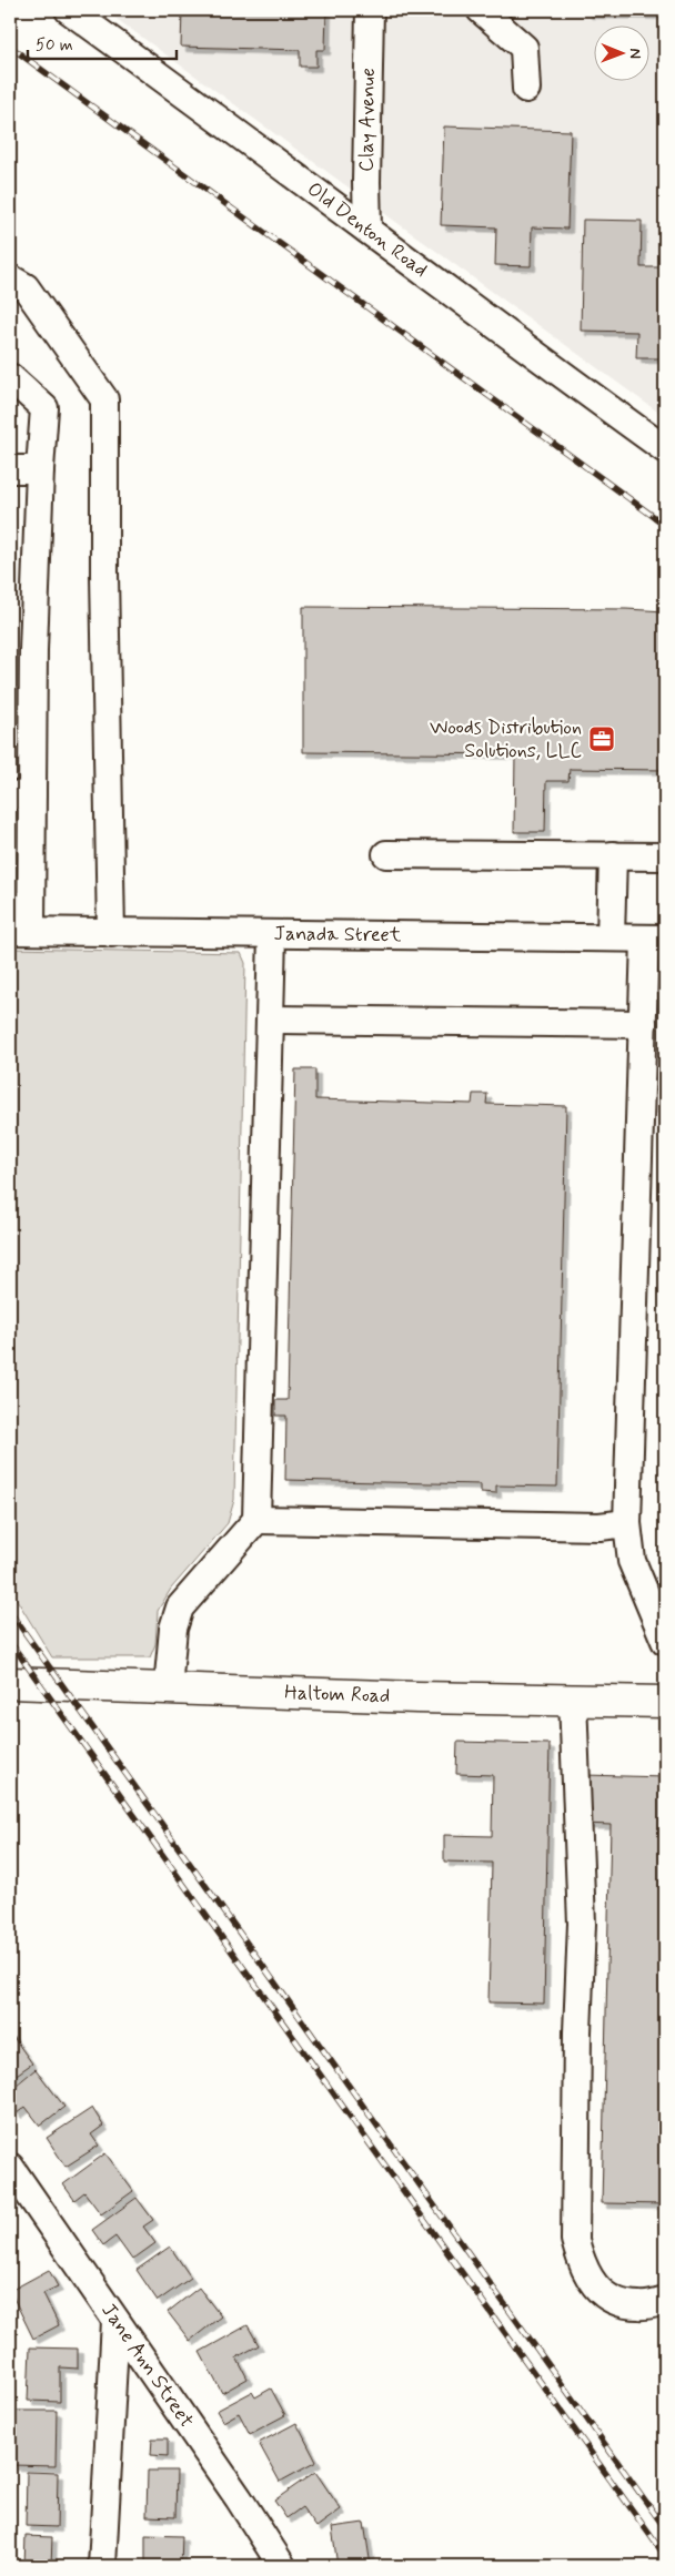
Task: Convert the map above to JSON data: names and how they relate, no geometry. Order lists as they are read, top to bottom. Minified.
{"streets":{"main road":["Haltom Road"],"street":["Clay Avenue","Old Denton Road","Janada Street","Jane Ann Street"]},"crossings":[["Clay Avenue","Old Denton Road"]],"places":{"office":["Woods Distribution Solutions, LLC"]},"scale_bar":"50 m","north":"right"}
